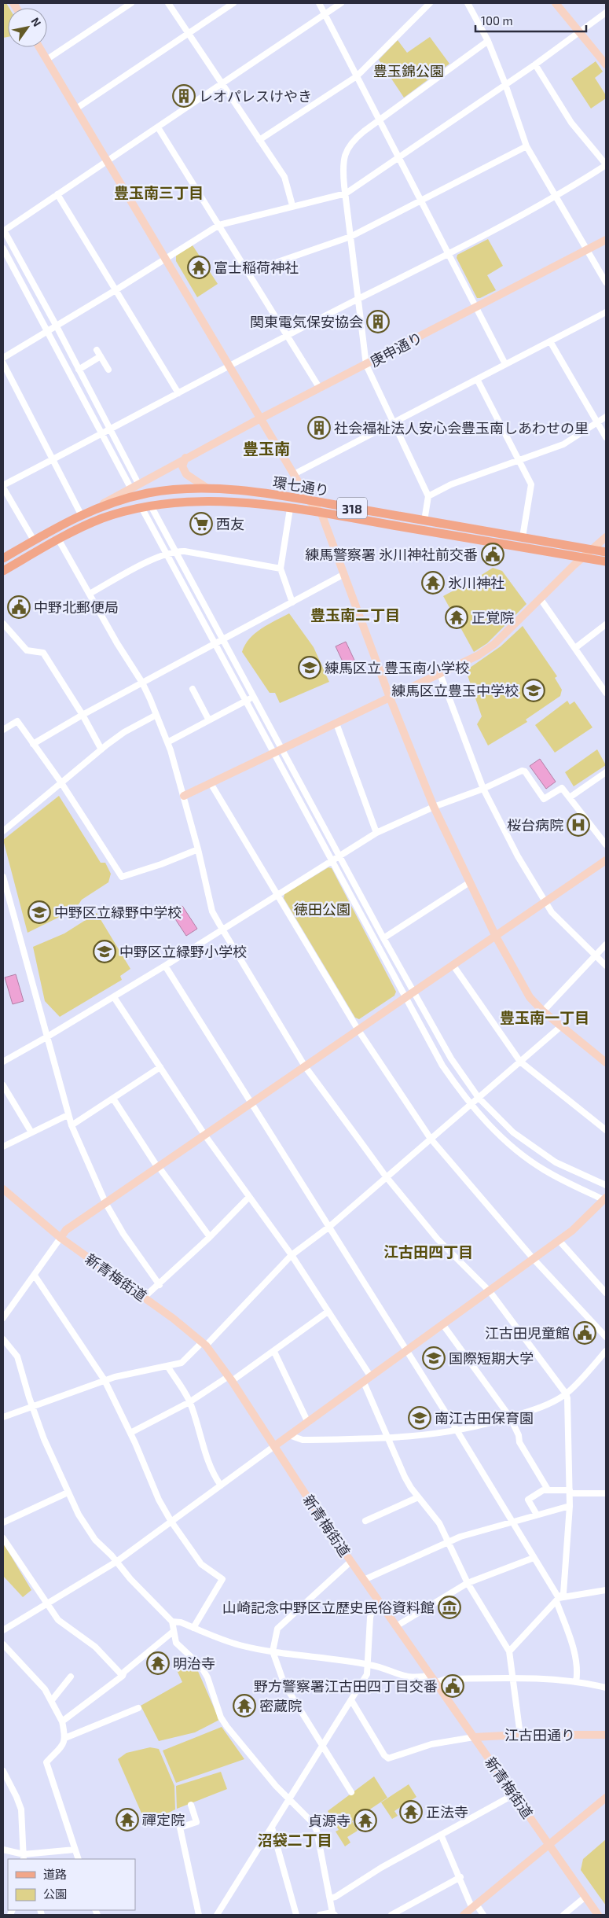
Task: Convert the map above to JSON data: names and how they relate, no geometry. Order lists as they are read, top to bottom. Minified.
{"streets":{"main road":["環七通り","318"],"street":["庚申通り","新青梅街道","江古田通り"]},"crossings":[["庚申通り","環七通り"],["新青梅街道","江古田通り"]],"districts":["豊玉南三丁目","豊玉南","豊玉南二丁目","豊玉南一丁目","江古田四丁目","沼袋二丁目"],"parks":["豊玉錦公園","徳田公園"],"places":{"building":["レオパレスけやき","関東電気保安協会","社会福祉法人安心会豊玉南しあわせの里"],"temple":["富士稲荷神社","氷川神社","正覚院","明治寺","密蔵院","正法寺","禪定院","貞源寺"],"supermarket":["西友"],"public building":["練馬警察署 氷川神社前交番","中野北郵便局","江古田児童館","野方警察署江古田四丁目交番"],"school or university":["練馬区立 豊玉南小学校","練馬区立豊玉中学校","中野区立緑野中学校","中野区立緑野小学校","国際短期大学","南江古田保育園"],"hospital":["桜台病院"],"museum":["山崎記念中野区立歴史民俗資料館"]},"legend":["道路","公園"],"scale_bar":"100 m","north":"top right"}
